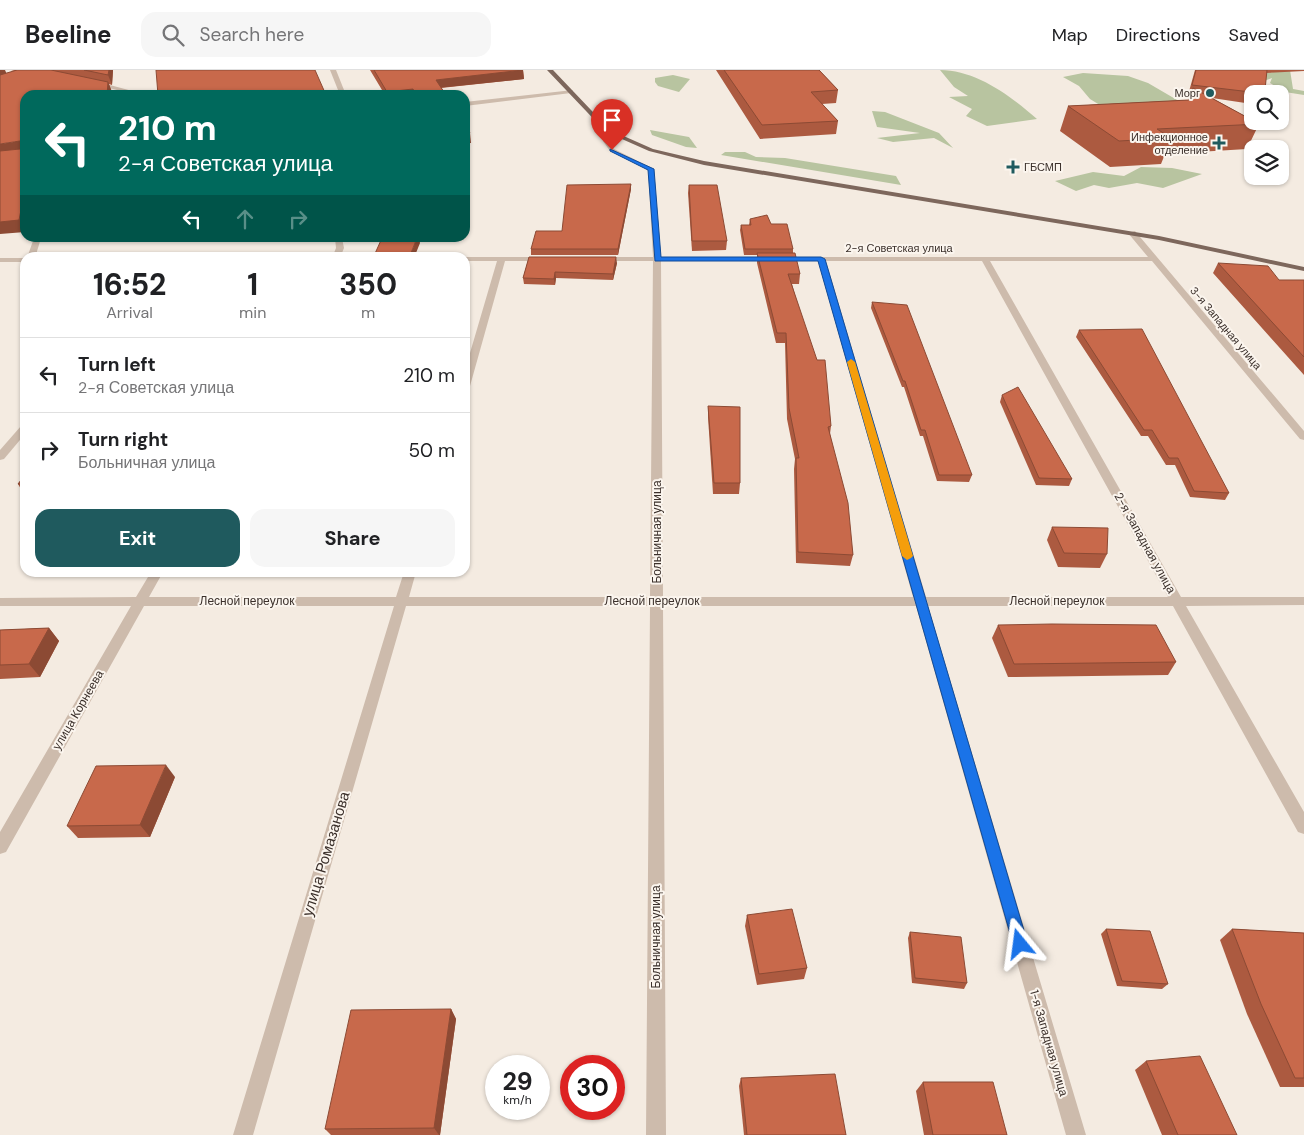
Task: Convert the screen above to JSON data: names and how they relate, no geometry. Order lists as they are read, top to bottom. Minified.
{"streets":{"main road":["Больничная улица"],"street":["2-я Советская улица","3-я Западная улица","2-я Западная улица","Лесной переулок","улица Корнеева","улица Ромазанова","1-я Западная улица"]},"crossings":[["2-я Советская улица","3-я Западная улица"],["2-я Советская улица","Больничная улица"],["2-я Советская улица","2-я Западная улица"],["2-я Советская улица","1-я Западная улица"],["Больничная улица","Лесной переулок"],["2-я Западная улица","Лесной переулок"],["Лесной переулок","улица Корнеева"],["Лесной переулок","улица Ромазанова"],["Лесной переулок","1-я Западная улица"]],"places":{"other":["Морг"],"health":["Инфекционное отделение","ГБСМП"]},"page":{"header":"Beeline","search":"Search here","nav":["Map","Directions","Saved"],"turn":["210 m","2-я Советская улица"],"eta":["16:52","Arrival","1","min","350","m"],"list":[{"name":"Turn left","note":"2-я Советская улица","value":"210 m"},{"name":"Turn right","note":"Больничная улица","value":"50 m"}],"buttons":["Exit","Share"],"speed":"29 km/h","limit":"30"}}
